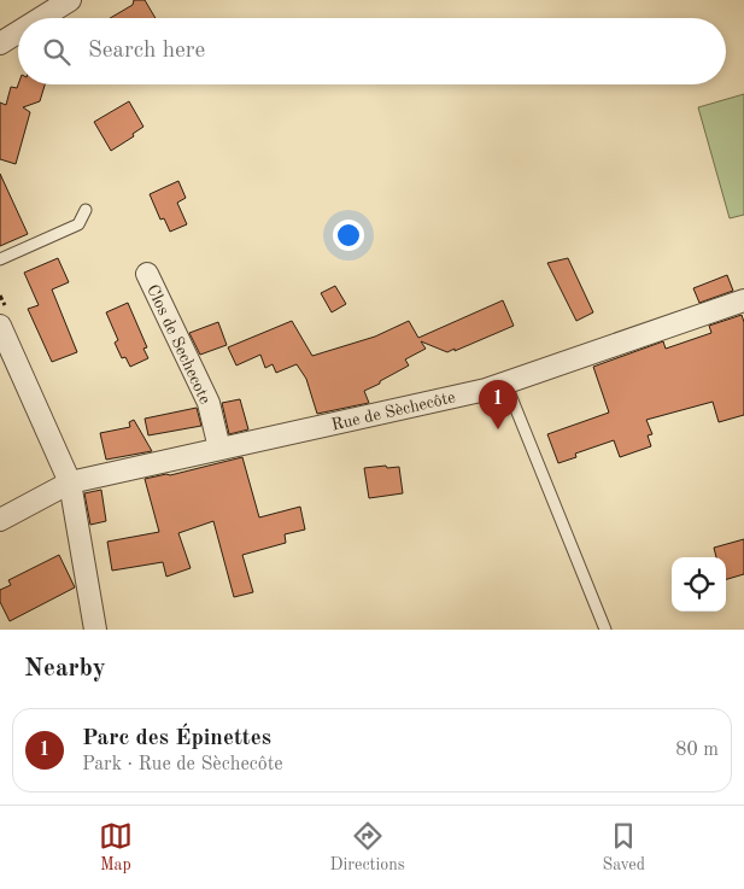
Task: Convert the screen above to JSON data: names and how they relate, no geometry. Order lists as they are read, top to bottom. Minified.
{"streets":{"street":["Clos de Sechecote","Rue de Sèchecôte"]},"crossings":[["Clos de Sechecote","Rue de Sèchecôte"]],"page":{"search":"Search here","pins":"1","heading":"Nearby","list":[{"mark":"1","name":"Parc des Épinettes","note":"Park · Rue de Sèchecôte","value":"80 m"}],"nav":["Map","Directions","Saved"]}}
